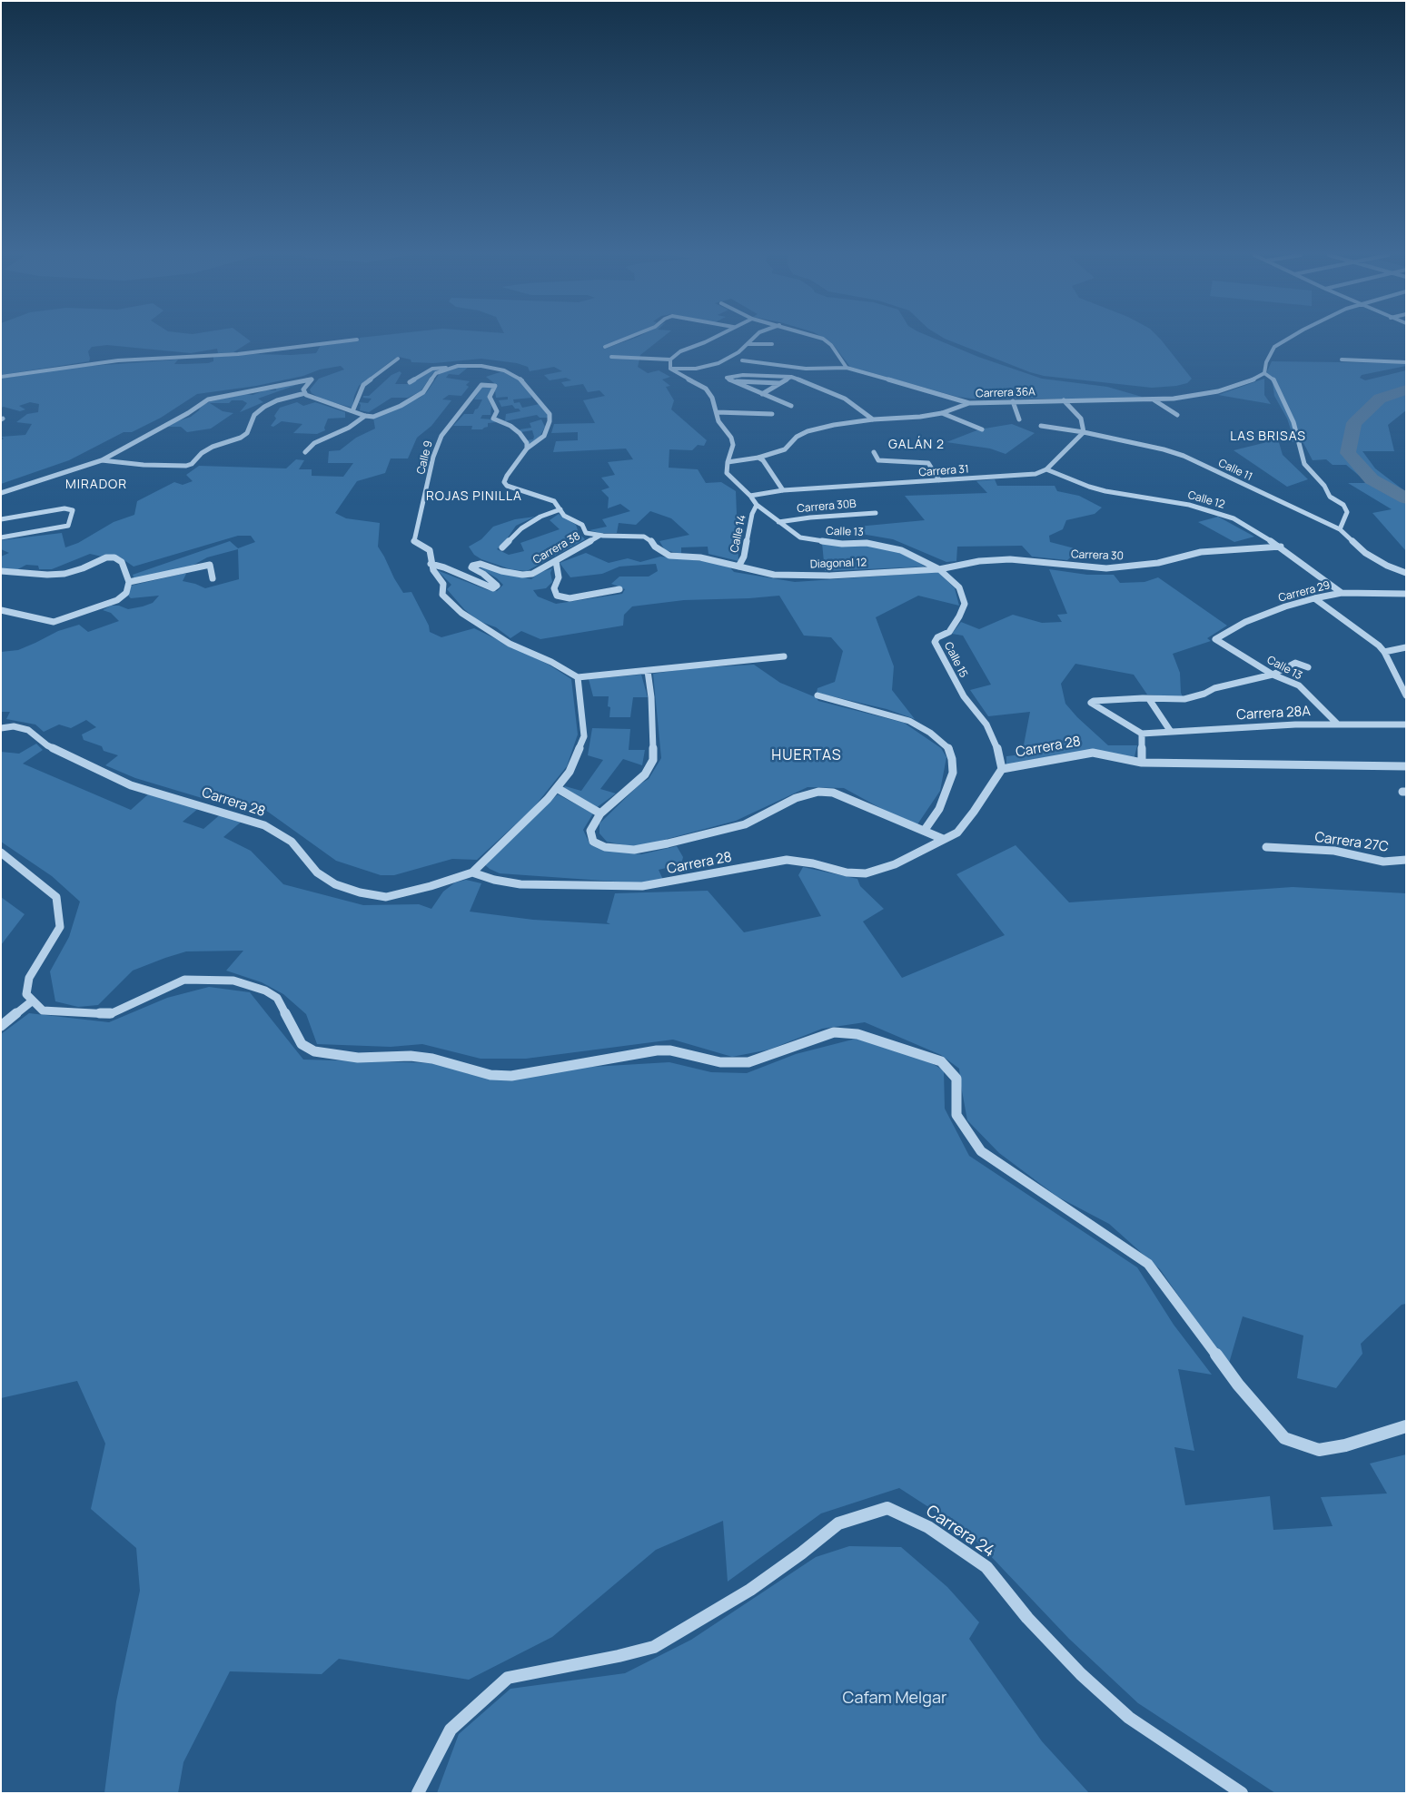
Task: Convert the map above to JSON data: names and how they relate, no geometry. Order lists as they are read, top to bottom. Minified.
{"streets":{"street":["Carrera 36A","Calle 9","Calle 11","Carrera 31","Calle 12","Carrera 30B","Calle 13","Calle 14","Carrera 38","Carrera 30","Diagonal 12","Carrera 29","Calle 15","Carrera 28A","Carrera 28","Carrera 27C","Carrera 24"]},"crossings":[["Carrera 36A","Calle 14"],["Calle 9","Carrera 38"],["Calle 11","Carrera 31"],["Carrera 31","Calle 12"],["Carrera 31","Calle 14"],["Calle 12","Carrera 30"],["Calle 12","Carrera 29"],["Carrera 30B","Calle 13"],["Calle 13","Calle 14"],["Calle 13","Carrera 30"],["Calle 13","Diagonal 12"],["Calle 13","Carrera 29"],["Calle 13","Calle 15"],["Calle 13","Carrera 28A"],["Calle 14","Diagonal 12"],["Carrera 38","Diagonal 12"],["Carrera 30","Diagonal 12"],["Carrera 30","Calle 15"],["Diagonal 12","Calle 15"],["Calle 15","Carrera 28"]],"districts":["LAS BRISAS","GALÁN 2","MIRADOR","ROJAS PINILLA","HUERTAS"],"parks":["Cafam Melgar"]}
